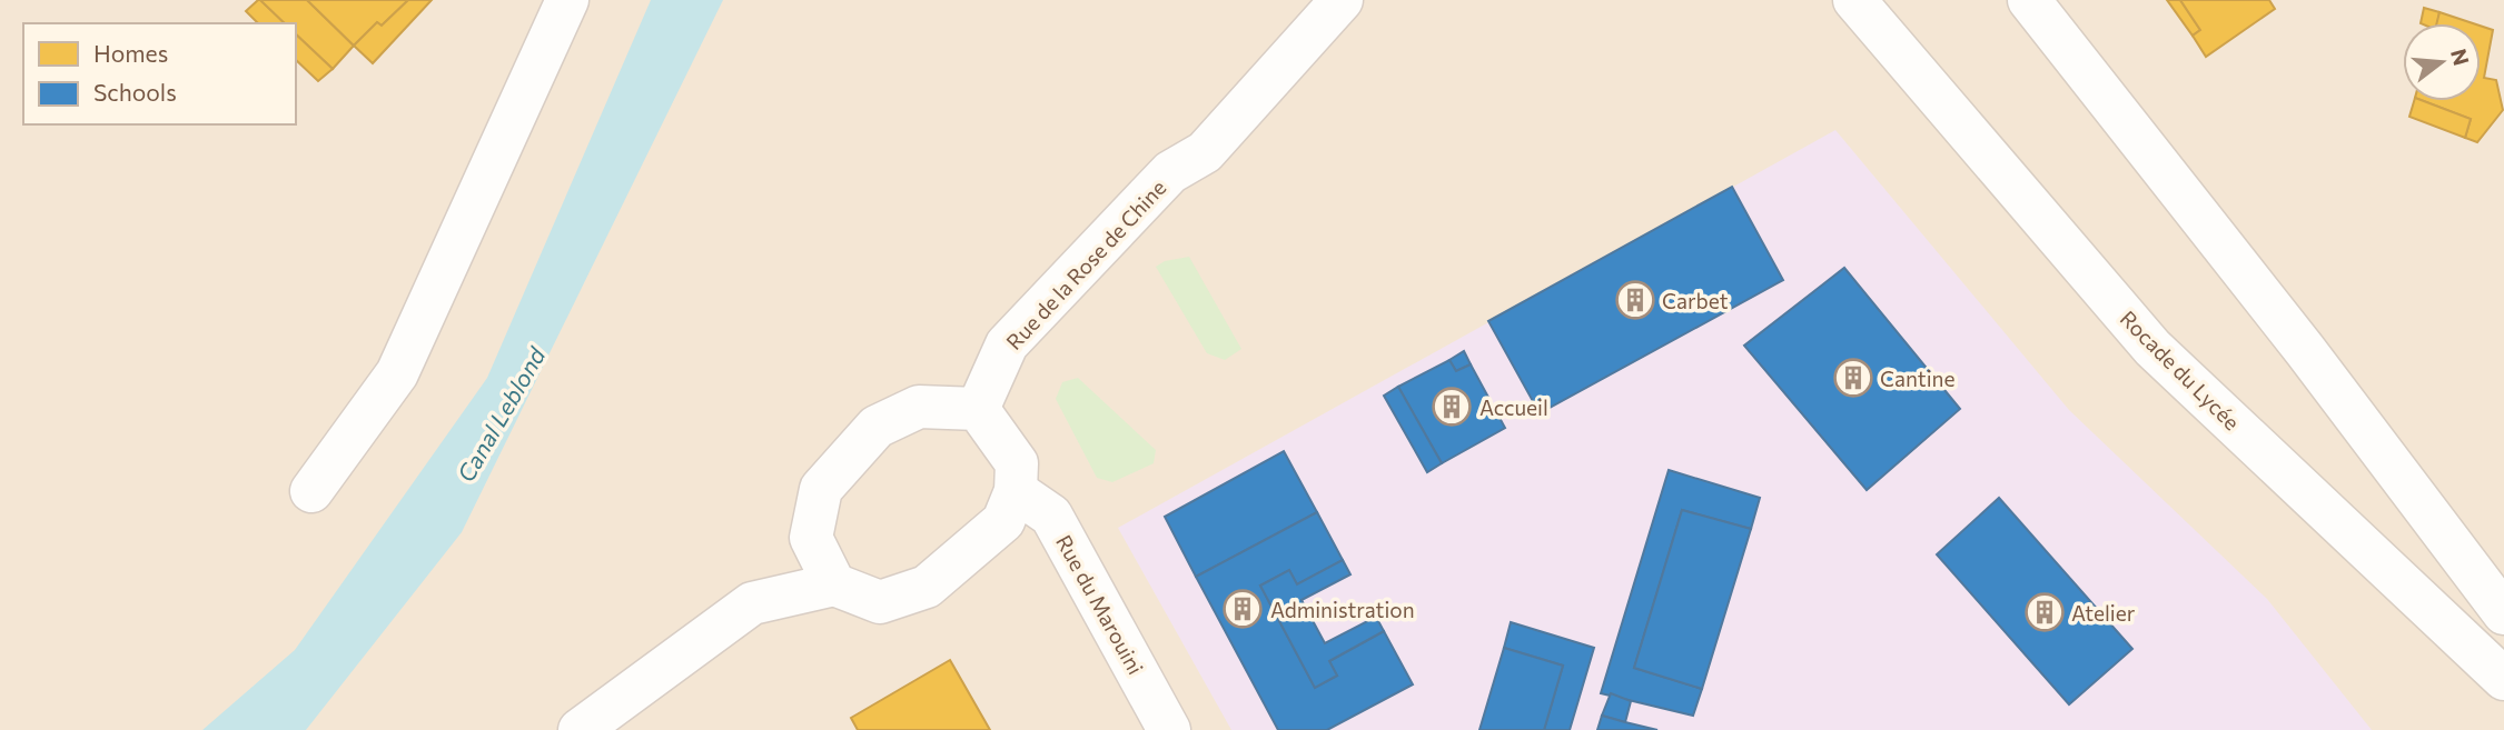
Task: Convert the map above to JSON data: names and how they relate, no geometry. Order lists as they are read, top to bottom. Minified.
{"streets":{"street":["Rue de la Rose de Chine","Rocade du Lycée","Rue du Marouini"]},"crossings":[["Rue de la Rose de Chine","Rue du Marouini"]],"water":["Canal Leblond"],"places":{"building":["Carbet","Cantine","Accueil","Administration","Atelier"]},"legend":["Homes","Schools"],"north":"right"}
